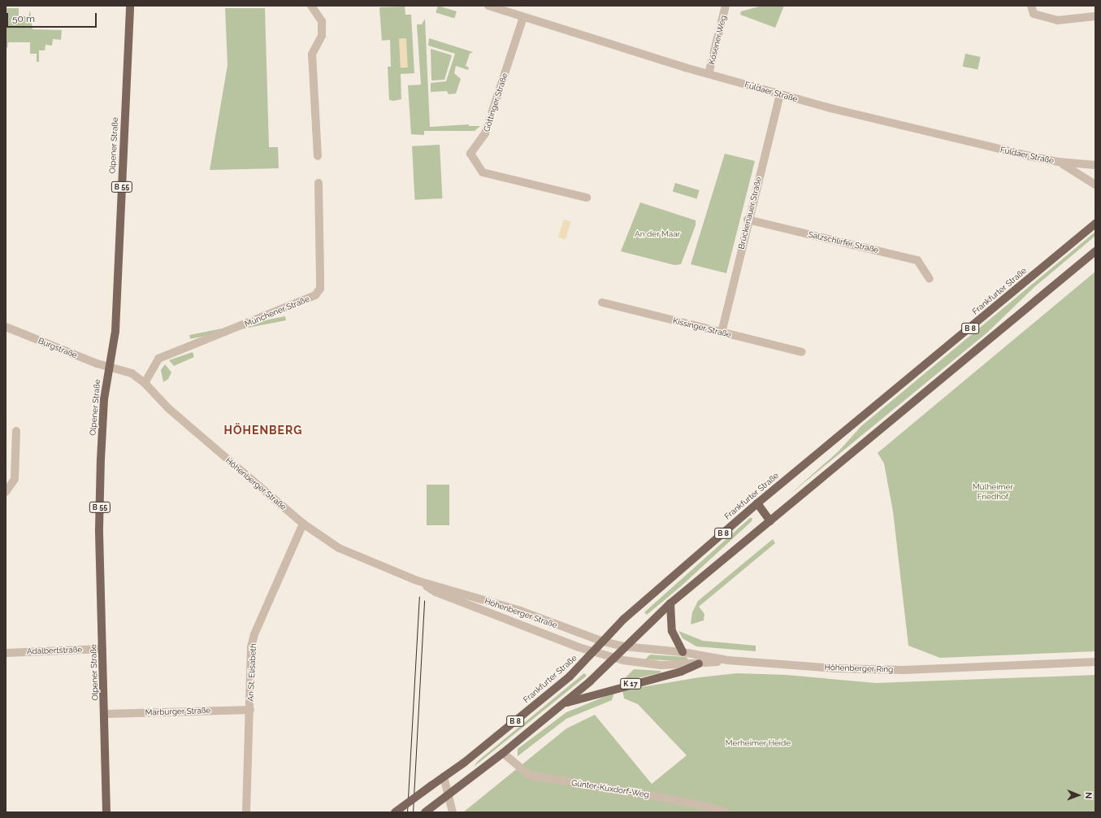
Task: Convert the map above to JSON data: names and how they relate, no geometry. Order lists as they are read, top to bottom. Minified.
{"streets":{"main road":["Olpener Straße","B 55","Frankfurter Straße","B 8","K 17"],"street":["Kösener Weg","Fuldaer Straße","Göttinger Straße","Brückenauer Straße","Salzschlirfer Straße","Münchener Straße","Kissinger Straße","Burgstraße","Höhenberger Straße","Adalbertstraße","Höhenberger Ring","An St. Elisabeth","Marburger Straße","Günter-Kuxdorf-Weg"]},"crossings":[["Kösener Weg","Fuldaer Straße"],["Fuldaer Straße","Göttinger Straße"],["Fuldaer Straße","Brückenauer Straße"],["Olpener Straße","Burgstraße"],["Olpener Straße","Höhenberger Straße"],["Olpener Straße","Adalbertstraße"],["Olpener Straße","Marburger Straße"],["Brückenauer Straße","Salzschlirfer Straße"],["Brückenauer Straße","Kissinger Straße"],["Frankfurter Straße","Höhenberger Straße"],["Münchener Straße","Höhenberger Straße"],["B 8","Höhenberger Straße"],["B 8","Höhenberger Ring"],["B 8","K 17"],["B 8","Günter-Kuxdorf-Weg"],["Burgstraße","Höhenberger Straße"],["Höhenberger Straße","Höhenberger Ring"],["Höhenberger Straße","An St. Elisabeth"],["Höhenberger Straße","K 17"],["Höhenberger Ring","K 17"],["An St. Elisabeth","Marburger Straße"]],"districts":["HÖHENBERG"],"parks":["An der Maar","Mülheimer Friedhof","Merheimer Heide"],"scale_bar":"50 m","north":"right"}
